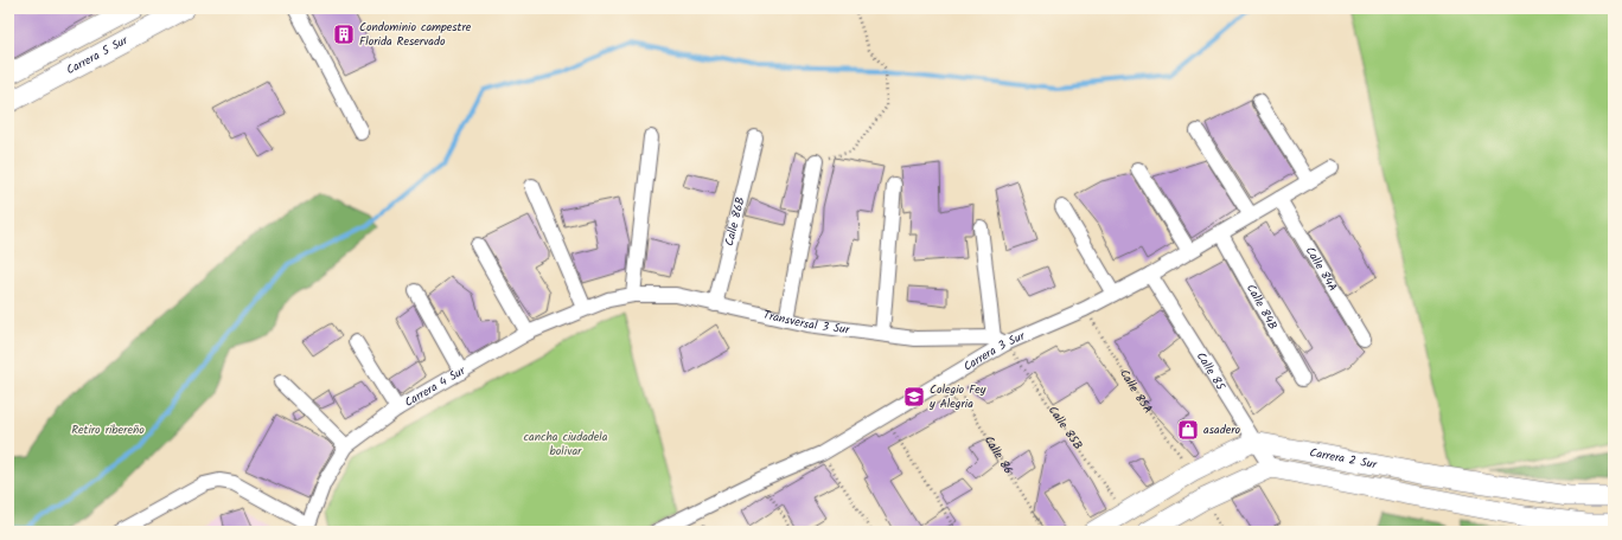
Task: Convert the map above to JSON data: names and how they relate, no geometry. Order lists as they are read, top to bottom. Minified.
{"streets":{"street":["Carrera 5 Sur","Calle 86B","Calle 84A","Calle 84B","Transversal 3 Sur","Carrera 3 Sur","Calle 85","Carrera 4 Sur","Carrera 2 Sur"],"path":["Calle 85A","Calle 85B","Calle 86"]},"crossings":[["Calle 86B","Transversal 3 Sur"],["Calle 84A","Carrera 3 Sur"],["Calle 84B","Carrera 3 Sur"],["Transversal 3 Sur","Carrera 3 Sur"],["Transversal 3 Sur","Carrera 4 Sur"],["Transversal 3 Sur","Calle 85B"],["Carrera 3 Sur","Calle 85"],["Carrera 3 Sur","Calle 85A"],["Carrera 3 Sur","Calle 85B"],["Carrera 3 Sur","Calle 86"],["Calle 85","Carrera 2 Sur"]],"parks":["Retiro ribereño","cancha ciudadela bolivar"],"places":{"building":["Condominio campestre Florida Reservado"],"school or university":["Colegio Fey y Alegria"],"shop":["asadero"]}}
